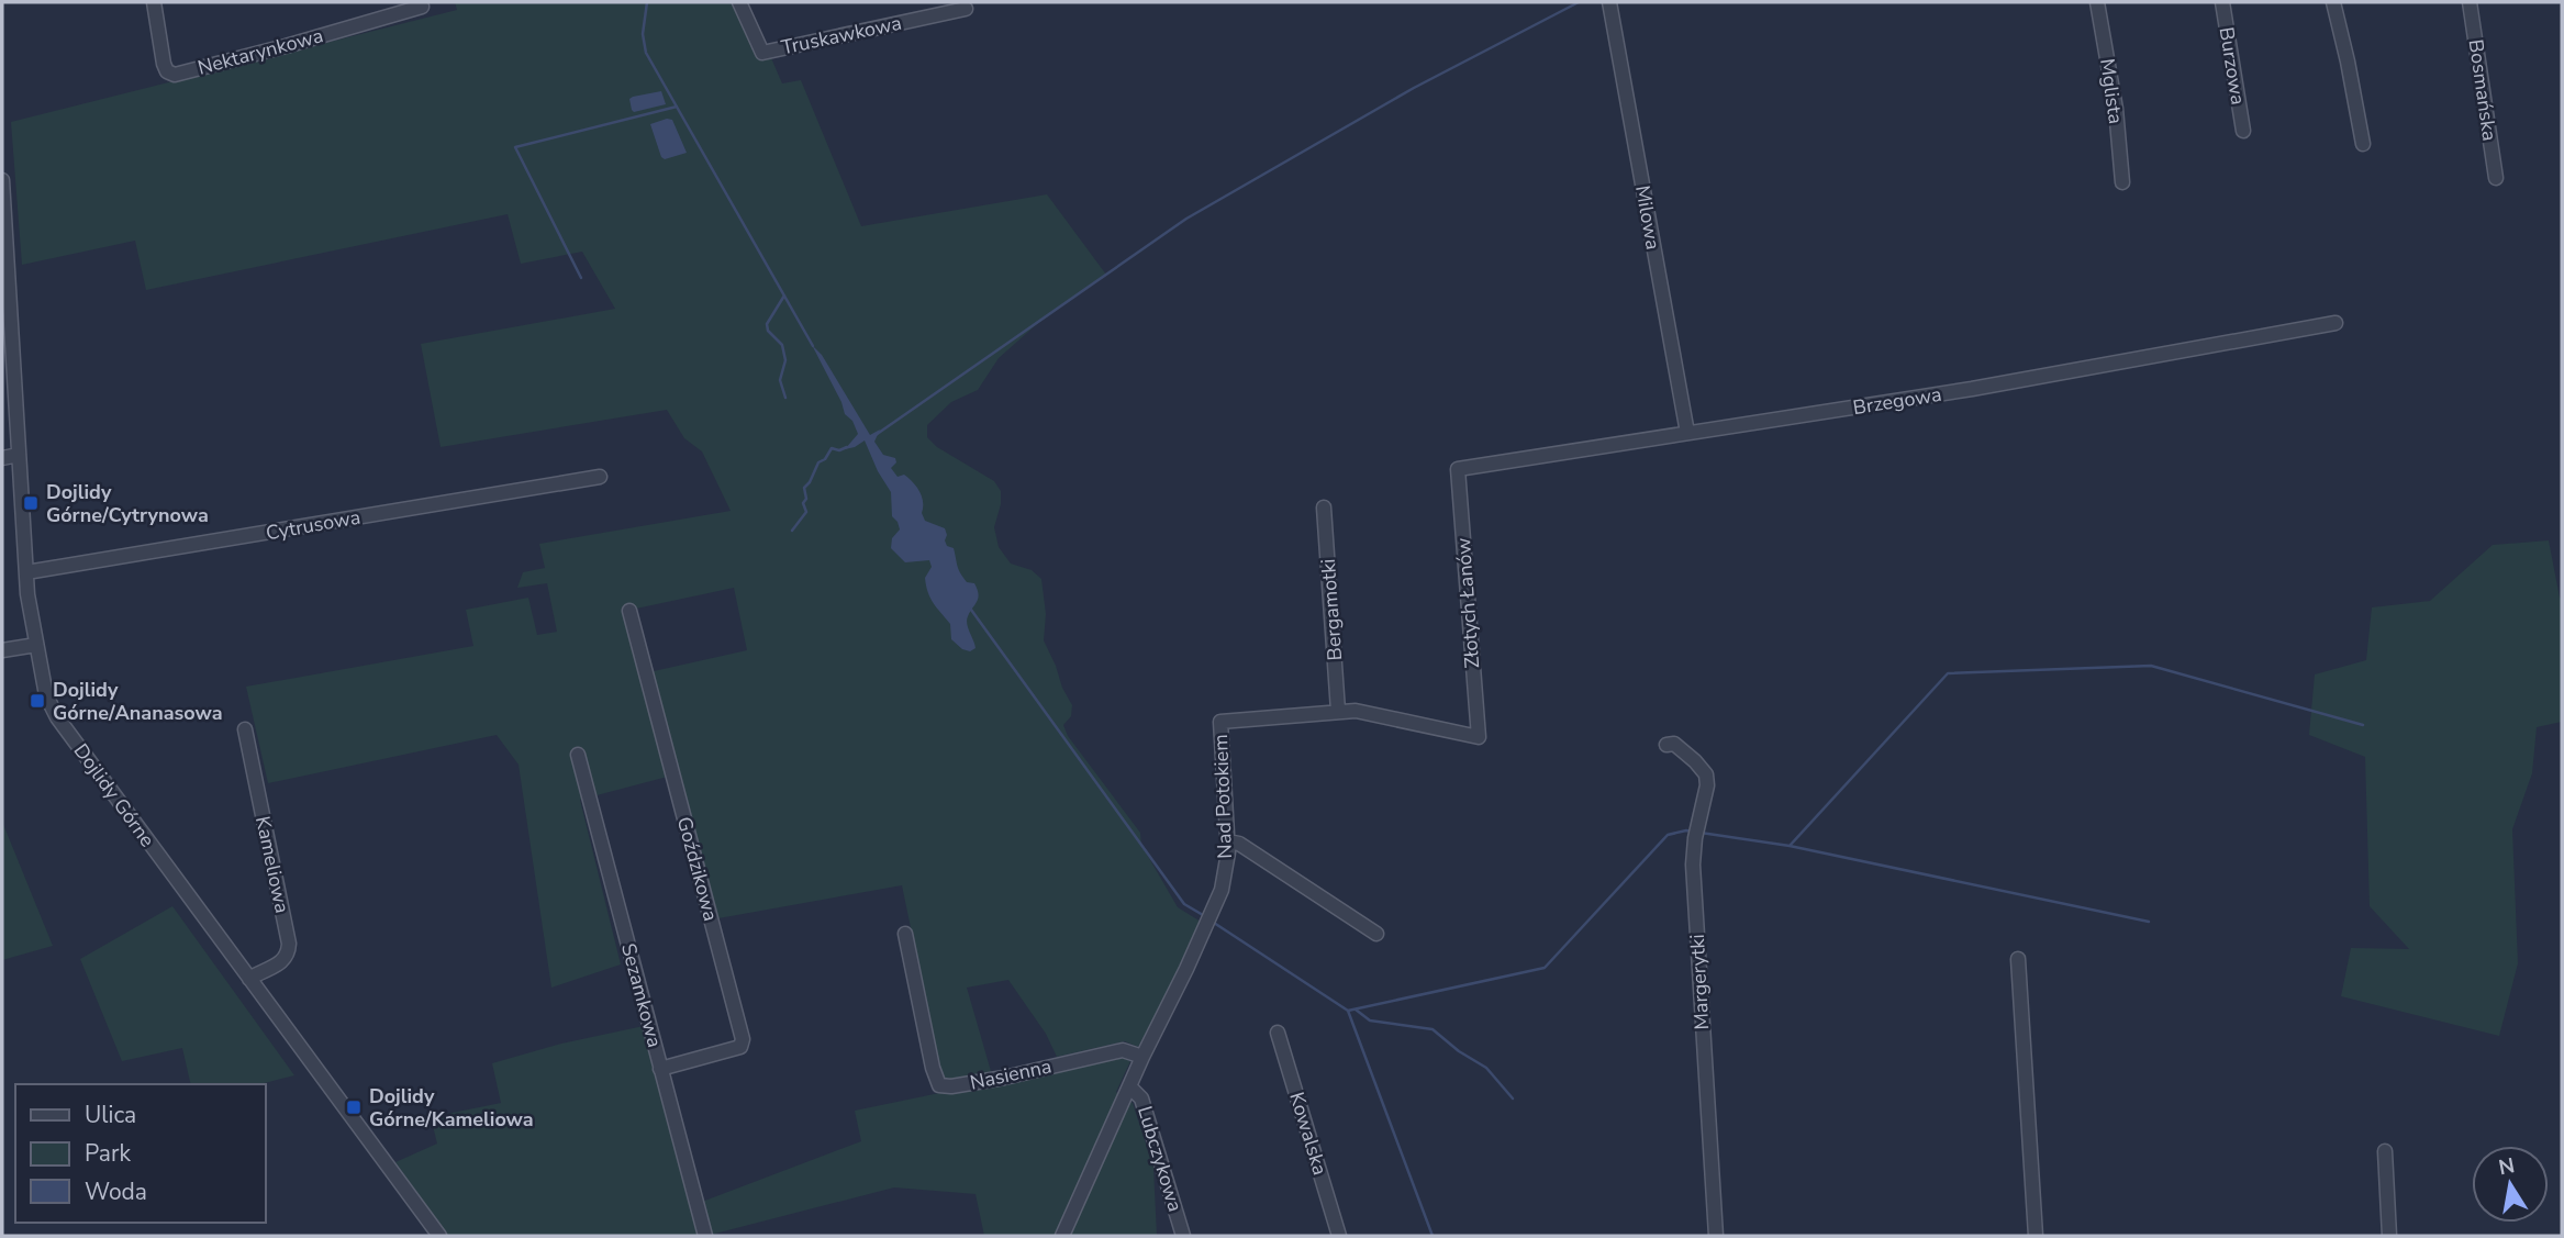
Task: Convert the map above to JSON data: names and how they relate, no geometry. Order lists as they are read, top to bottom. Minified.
{"streets":{"street":["Truskawkowa","Nektarynkowa","Burzowa","Bosmańska","Mglista","Milowa","Brzegowa","Cytrusowa","Złotych Łanów","Bergamotki","Dojlidy Górne","Nad Potokiem","Kameliowa","Goździkowa","Margerytki","Sezamkowa","Nasienna","Kowalska","Lubczykowa"]},"crossings":[["Milowa","Brzegowa"],["Brzegowa","Złotych Łanów"],["Cytrusowa","Dojlidy Górne"],["Złotych Łanów","Nad Potokiem"],["Bergamotki","Nad Potokiem"],["Dojlidy Górne","Kameliowa"],["Nad Potokiem","Nasienna"],["Nad Potokiem","Lubczykowa"],["Goździkowa","Sezamkowa"]],"places":{"transit":["Dojlidy Górne/Cytrynowa","Dojlidy Górne/Ananasowa","Dojlidy Górne/Kameliowa"]},"legend":["Ulica","Park","Woda"],"north":"top"}
